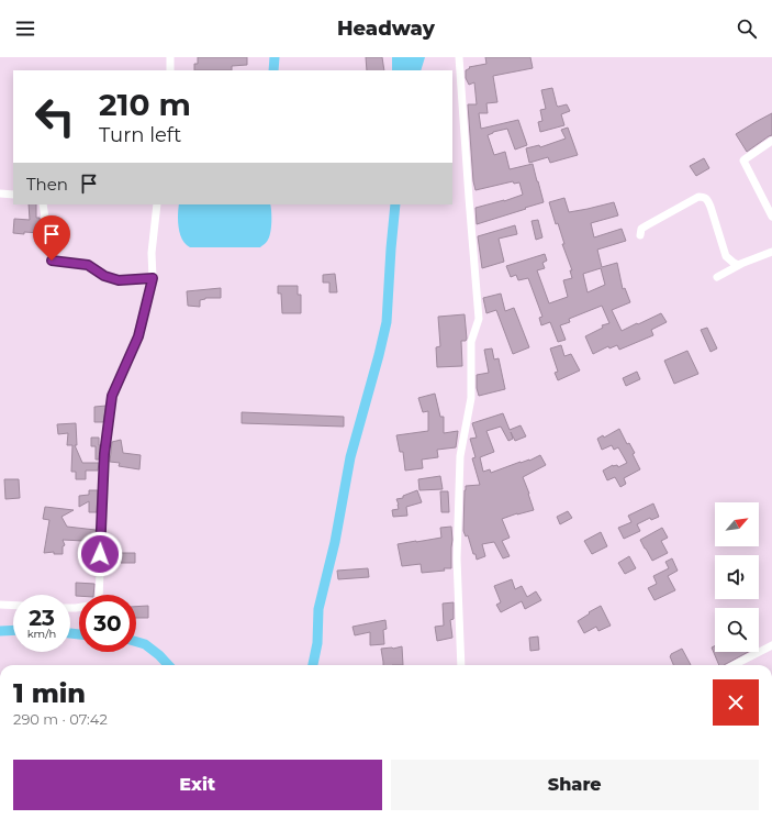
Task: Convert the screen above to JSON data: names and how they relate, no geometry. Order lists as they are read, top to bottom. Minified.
{"north":"top right","page":{"header":"Headway","turn":["210 m","Turn left"],"then":"Then","speed":"23 km/h","limit":"30","heading":["1 min","290 m · 07:42"],"buttons":["Exit","Share"]}}
